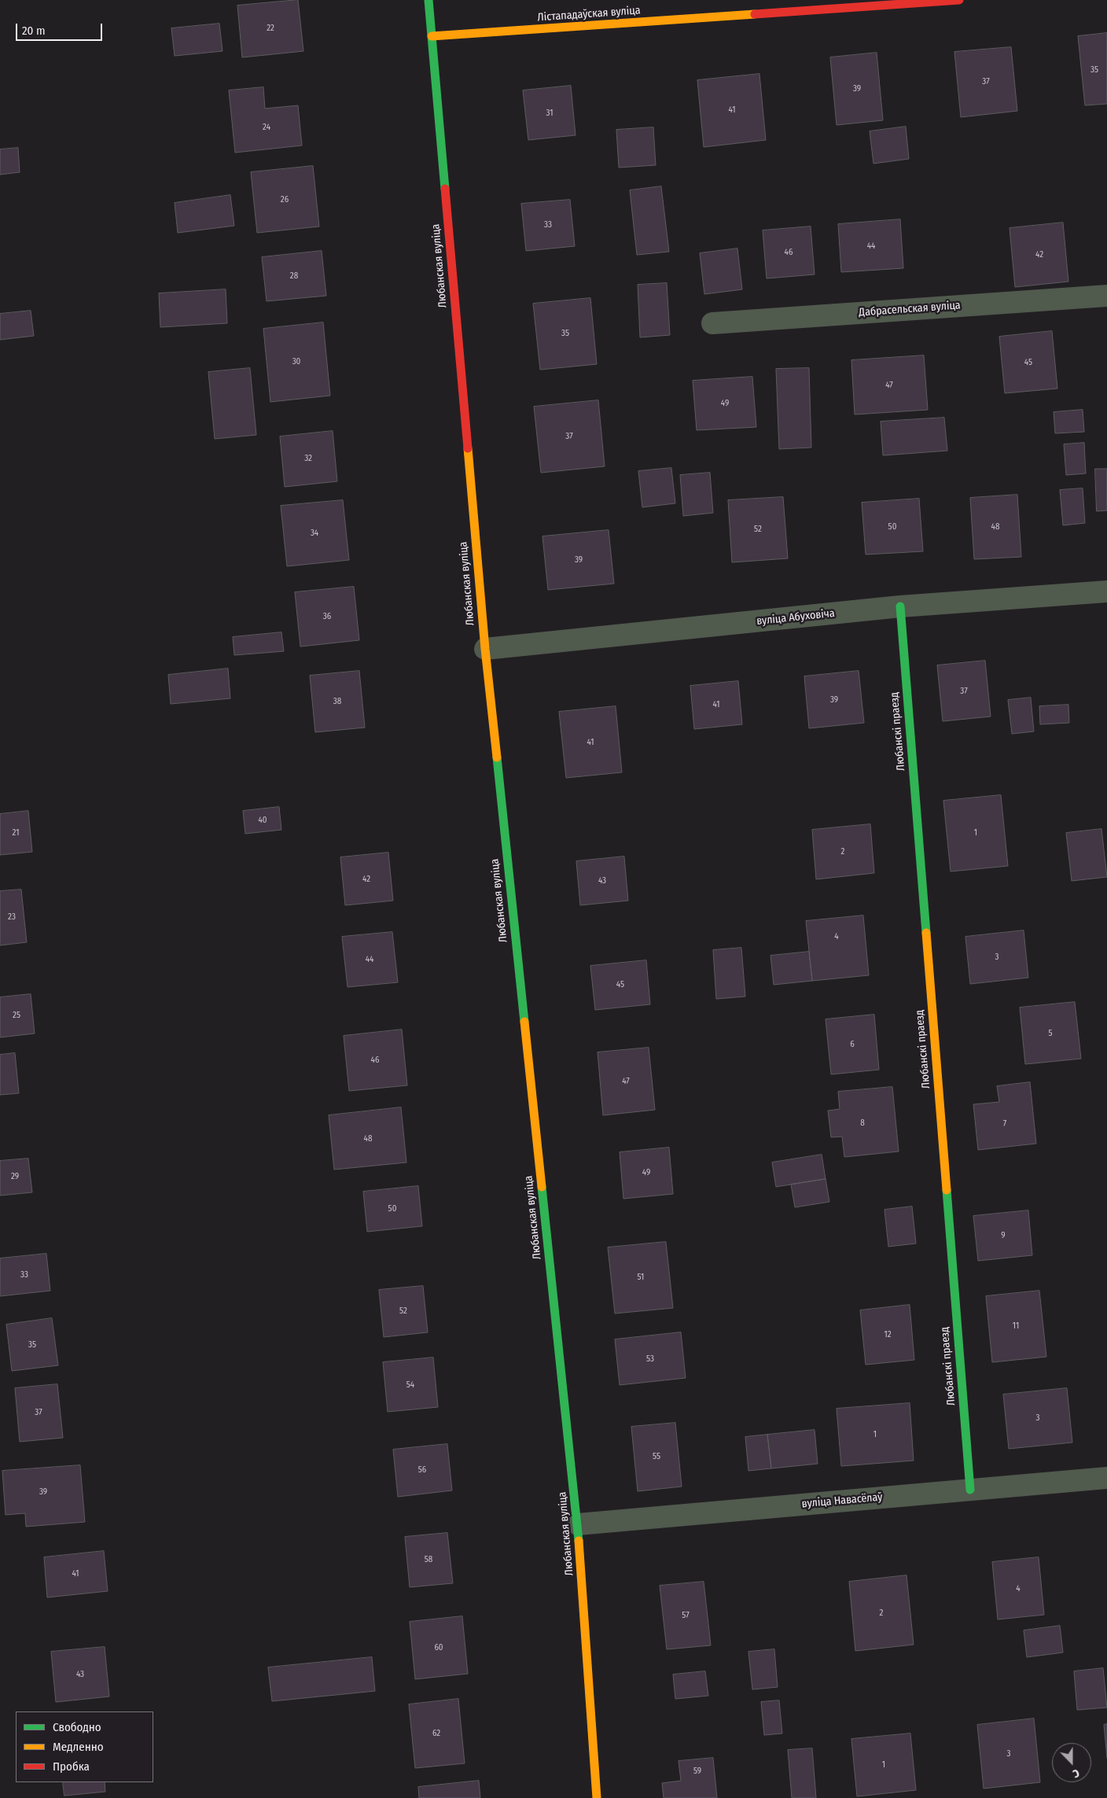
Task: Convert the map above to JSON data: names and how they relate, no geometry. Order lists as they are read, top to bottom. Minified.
{"streets":{"street":["Лістападаўская вуліца","Любанская вуліца","Дабрасельская вуліца","вуліца Абуховіча","Любанскі праезд","вуліца Навасёлаў"]},"crossings":[["Лістападаўская вуліца","Любанская вуліца"],["Любанская вуліца","вуліца Абуховіча"],["Любанская вуліца","вуліца Навасёлаў"],["вуліца Абуховіча","Любанскі праезд"],["Любанскі праезд","вуліца Навасёлаў"]],"house_numbers":["22","35","37","39","41","31","24","26","33","44","46","42","28","35","30","45","47","49","37","32","50","48","52","34","39","36","37","39","38","41","41","40","21","1","2","42","43","23","4","3","44","45","25","5","6","46","47","8","7","48","49","29","50","9","33","51","52","11","12","35","53","54","37","3","1","55","56","39","58","41","4","2","57","60","43","62","3","1","59"],"legend":["Свободно","Медленно","Пробка"],"scale_bar":"20 m","north":"bottom"}
